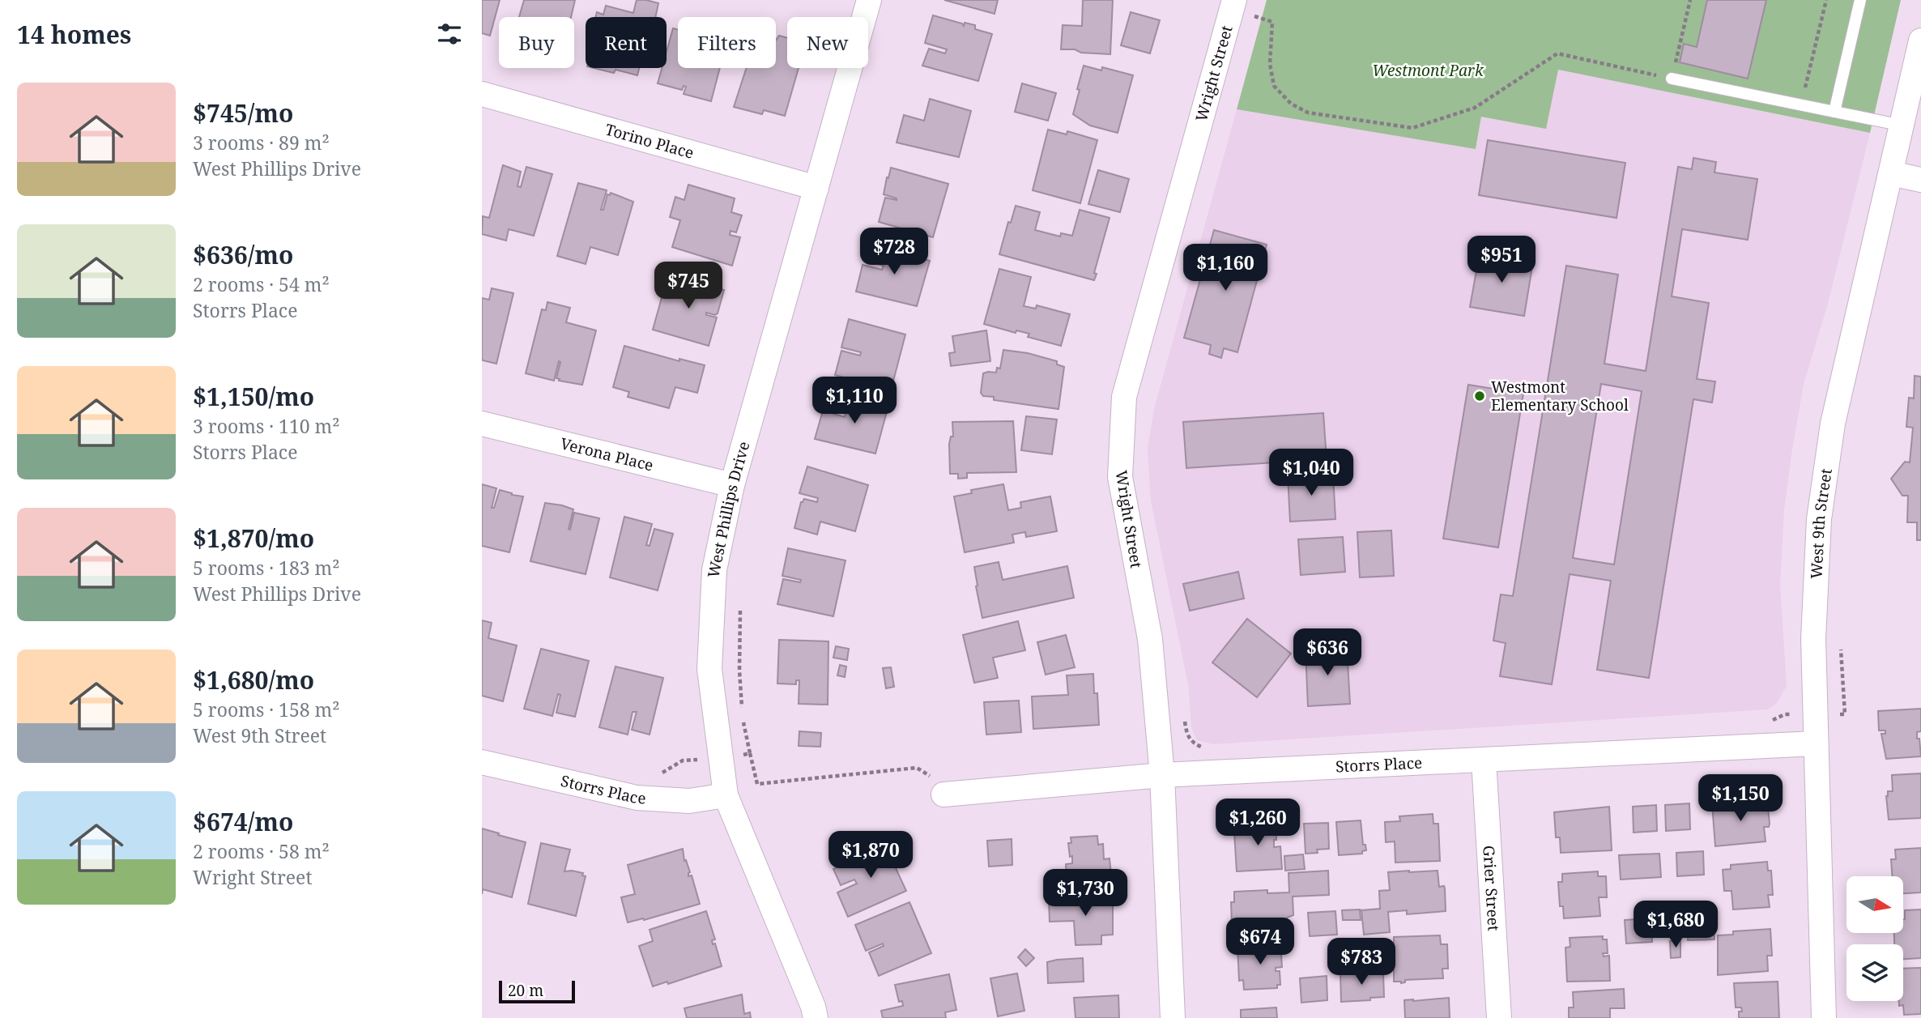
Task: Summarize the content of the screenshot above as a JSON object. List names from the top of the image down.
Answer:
{
  "streets": {
    "street": [
      "Wright Street",
      "Torino Place",
      "Verona Place",
      "West Phillips Drive",
      "West 9th Street",
      "Storrs Place",
      "Grier Street"
    ]
  },
  "crossings": [
    ["Wright Street", "Storrs Place"],
    ["Torino Place", "West Phillips Drive"],
    ["Verona Place", "West Phillips Drive"],
    ["West Phillips Drive", "Storrs Place"],
    ["West 9th Street", "Storrs Place"],
    ["Storrs Place", "Grier Street"]
  ],
  "parks": ["Westmont Park"],
  "places": ["Westmont Elementary School"],
  "scale_bar": "20 m",
  "north": "right",
  "page": {
    "heading": "14 homes",
    "chip": [
      "Buy",
      "Rent",
      "Filters",
      "New"
    ],
    "list": [
      {
        "name": "$745/mo",
        "note": "3 rooms · 89 m² · West Phillips Drive"
      },
      {
        "name": "$636/mo",
        "note": "2 rooms · 54 m² · Storrs Place"
      },
      {
        "name": "$1,150/mo",
        "note": "3 rooms · 110 m² · Storrs Place"
      },
      {
        "name": "$1,870/mo",
        "note": "5 rooms · 183 m² · West Phillips Drive"
      },
      {
        "name": "$1,680/mo",
        "note": "5 rooms · 158 m² · West 9th Street"
      },
      {
        "name": "$674/mo",
        "note": "2 rooms · 58 m² · Wright Street"
      }
    ],
    "price": [
      "$728",
      "$951",
      "$1,160",
      "$745",
      "$1,110",
      "$1,040",
      "$636",
      "$1,150",
      "$1,260",
      "$1,870",
      "$1,730",
      "$1,680",
      "$674",
      "$783"
    ],
    "scale": "20 m"
  }
}
